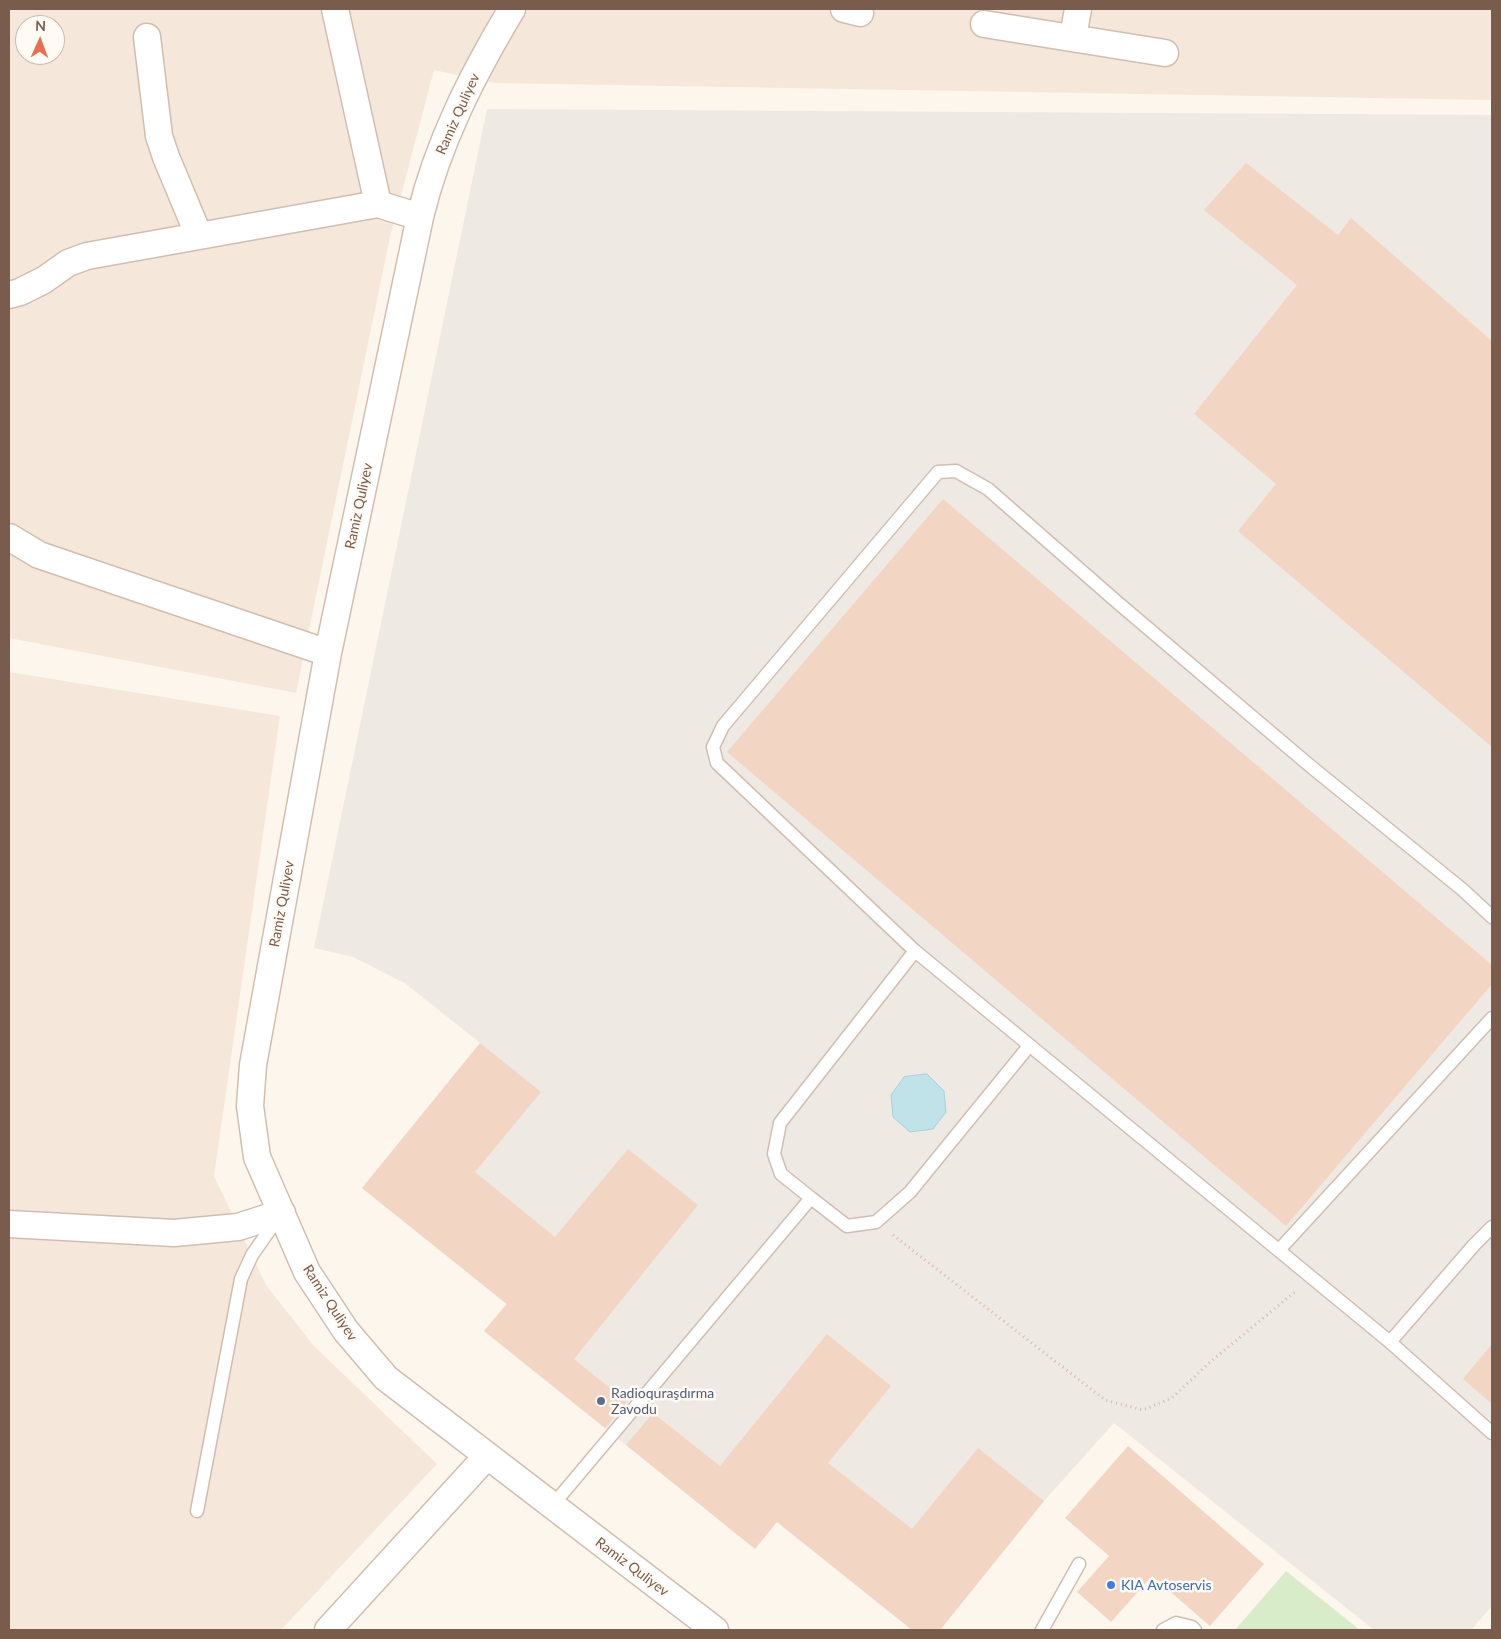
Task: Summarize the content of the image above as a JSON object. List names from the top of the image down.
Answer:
{
  "streets": {
    "street": ["Ramiz Quliyev"]
  },
  "places": ["Radioquraşdırma Zavodu", "KIA Avtoservis"],
  "north": "top"
}
